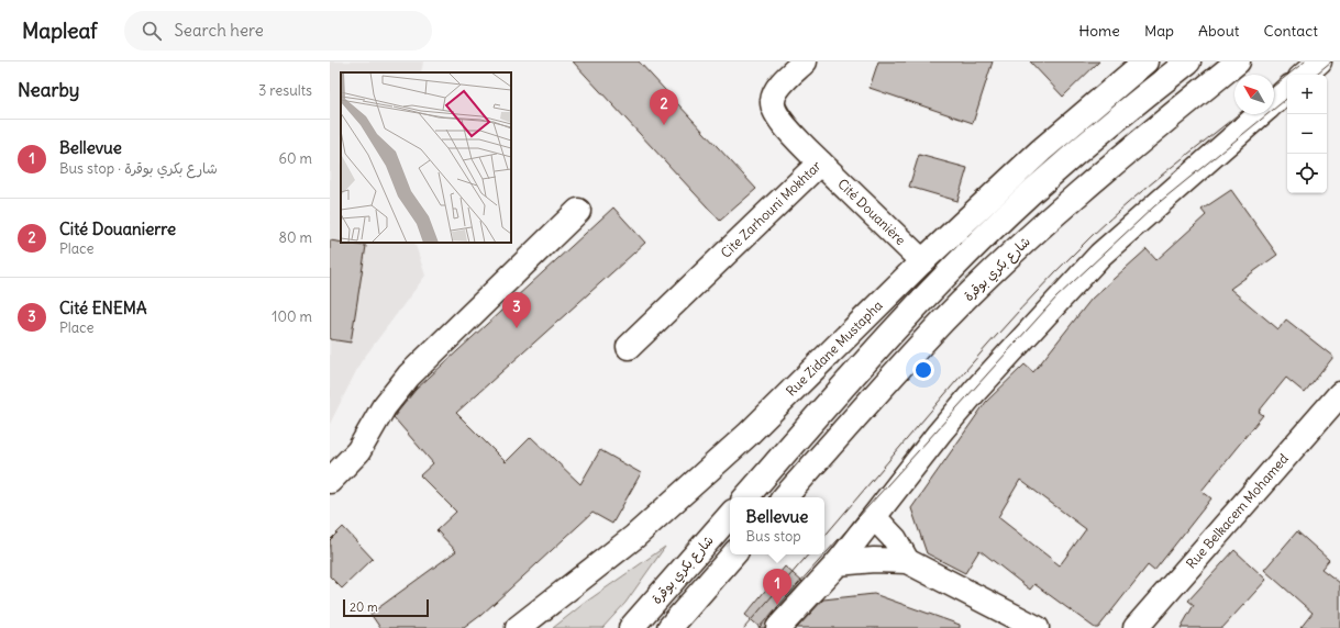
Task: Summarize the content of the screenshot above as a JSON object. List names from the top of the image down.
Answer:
{
  "streets": {
    "main road": [
      "Cite Zarhouni Mokhtar",
      "Cité Douanière",
      "شارع بكري بوقرة",
      "Rue Zidane Mustapha",
      "Rue Belkacem Mohamed"
    ]
  },
  "crossings": [
    ["Cite Zarhouni Mokhtar", "Cité Douanière"],
    ["Cité Douanière", "Rue Zidane Mustapha"]
  ],
  "scale_bar": "20 m",
  "north": "top left",
  "page": {
    "header": "Mapleaf",
    "search": "Search here",
    "nav": [
      "Home",
      "Map",
      "About",
      "Contact"
    ],
    "heading": ["Nearby", "3 results"],
    "map_buttons": ["+", "−"],
    "pins": ["2", "3", "1"],
    "list": [
      {
        "mark": "1",
        "name": "Bellevue",
        "note": "Bus stop · شارع بكري بوقرة",
        "value": "60 m"
      },
      {
        "mark": "2",
        "name": "Cité Douanierre",
        "note": "Place",
        "value": "80 m"
      },
      {
        "mark": "3",
        "name": "Cité ENEMA",
        "note": "Place",
        "value": "100 m"
      }
    ],
    "popup": ["Bellevue", "Bus stop"],
    "scale": "20 m"
  }
}
